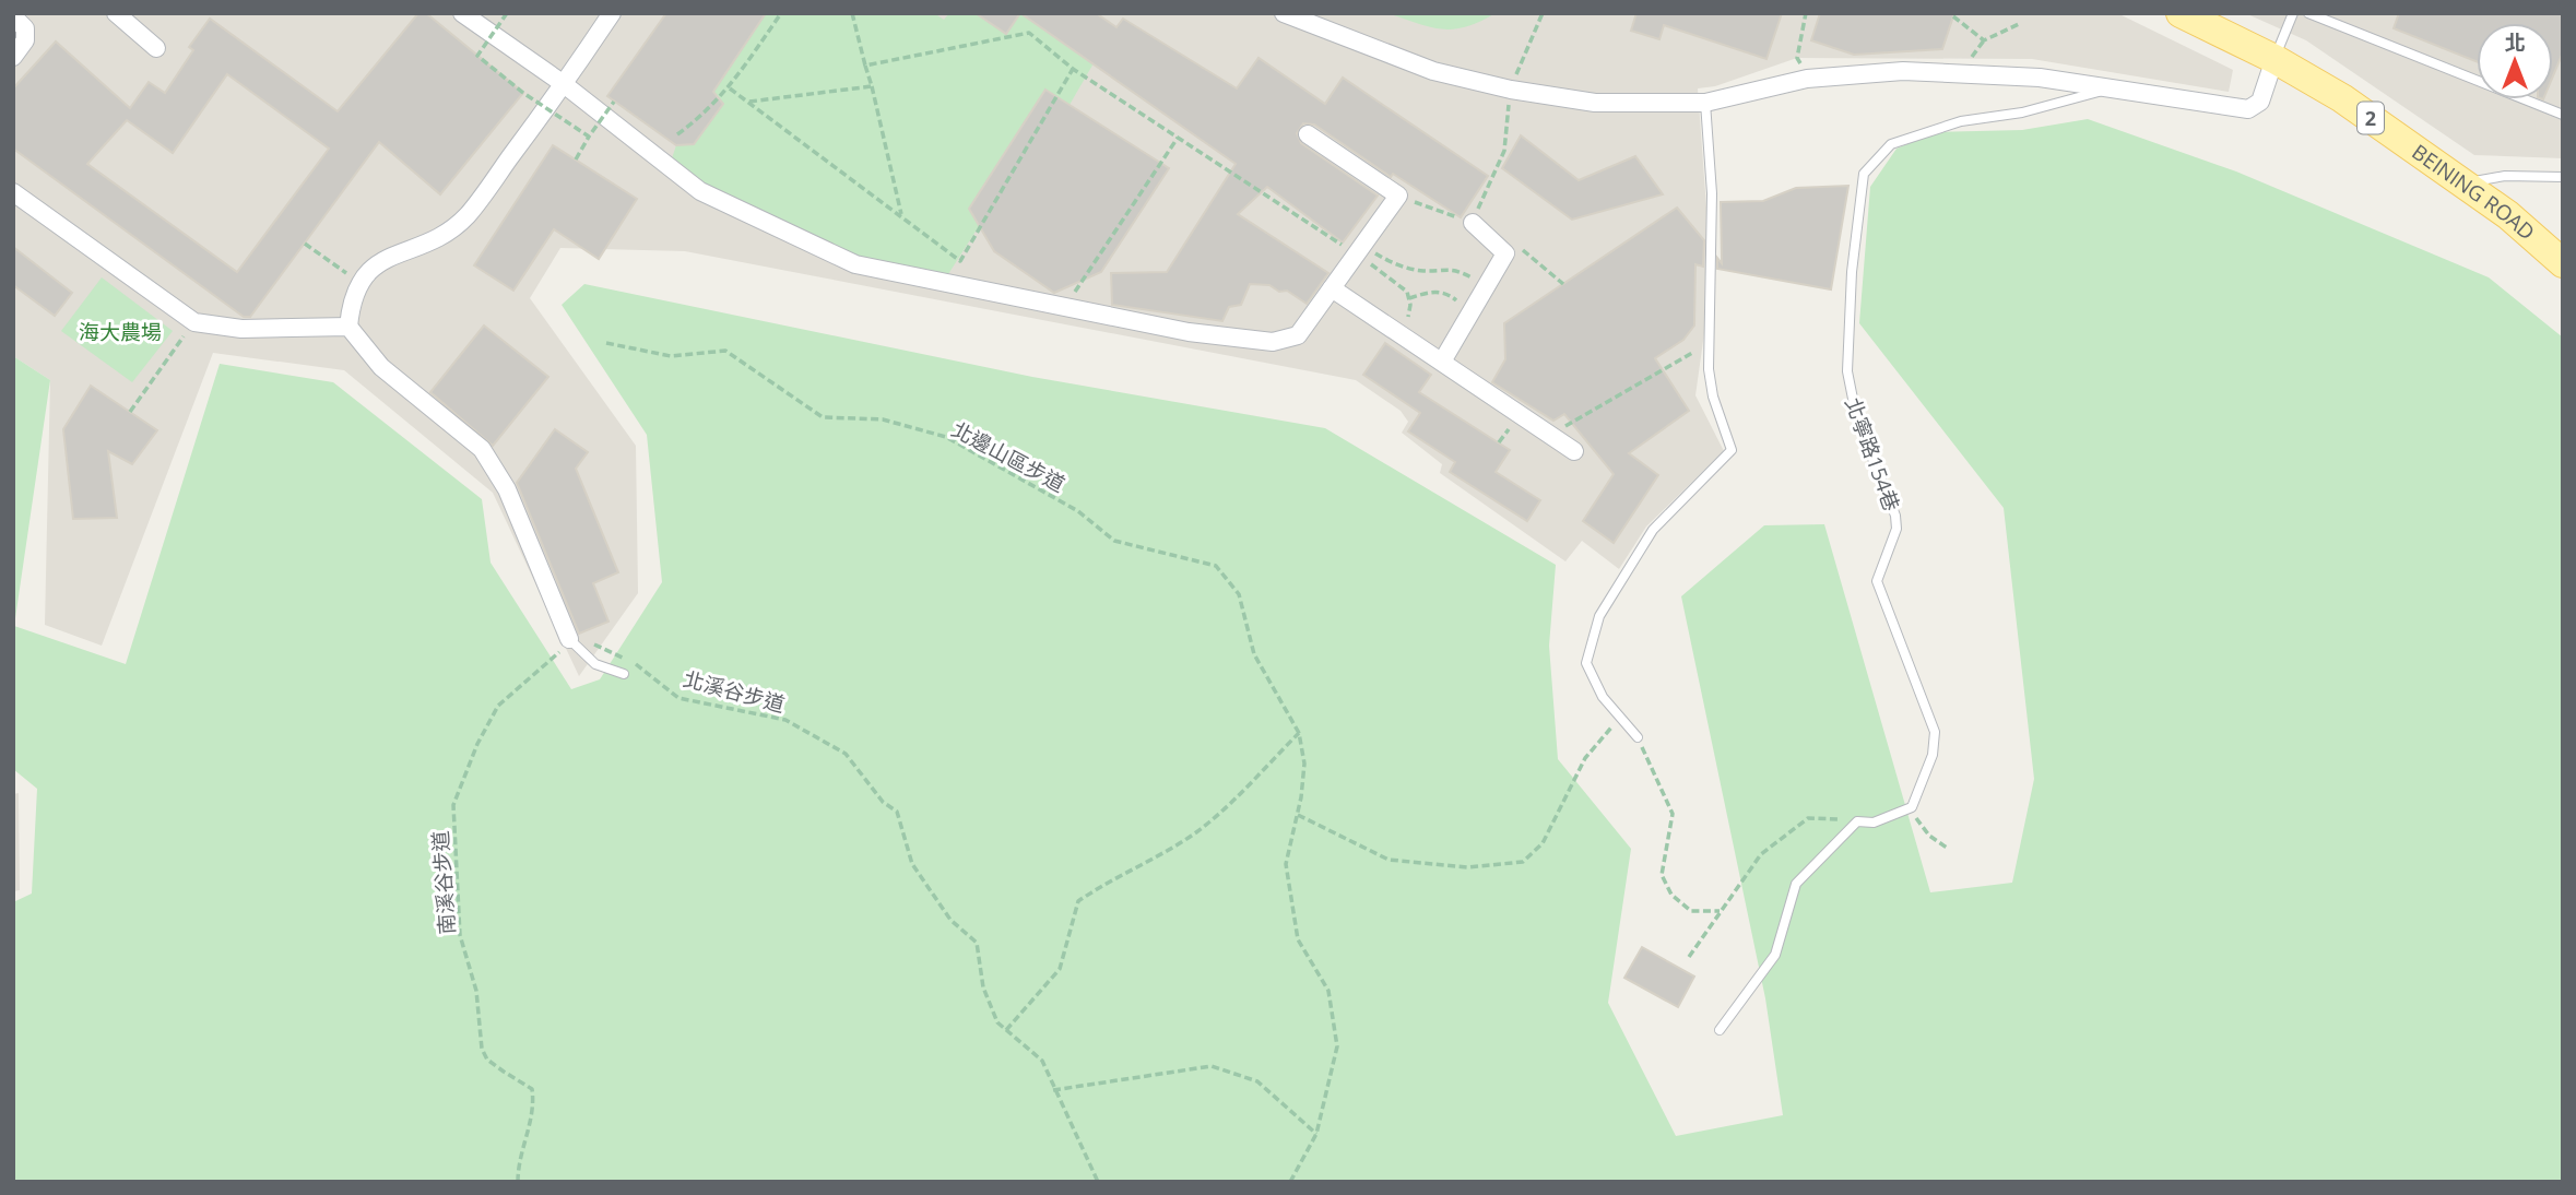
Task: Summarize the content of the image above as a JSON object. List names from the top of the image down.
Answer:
{
  "streets": {
    "main road": ["2", "BEINING ROAD"],
    "street": ["北寧路154巷"],
    "path": ["北邊山區步道", "北溪谷步道", "南溪谷步道"]
  },
  "crossings": [
    ["BEINING ROAD", "北寧路154巷"],
    ["北溪谷步道", "南溪谷步道"]
  ],
  "parks": ["海大農場"],
  "north": "top"
}
